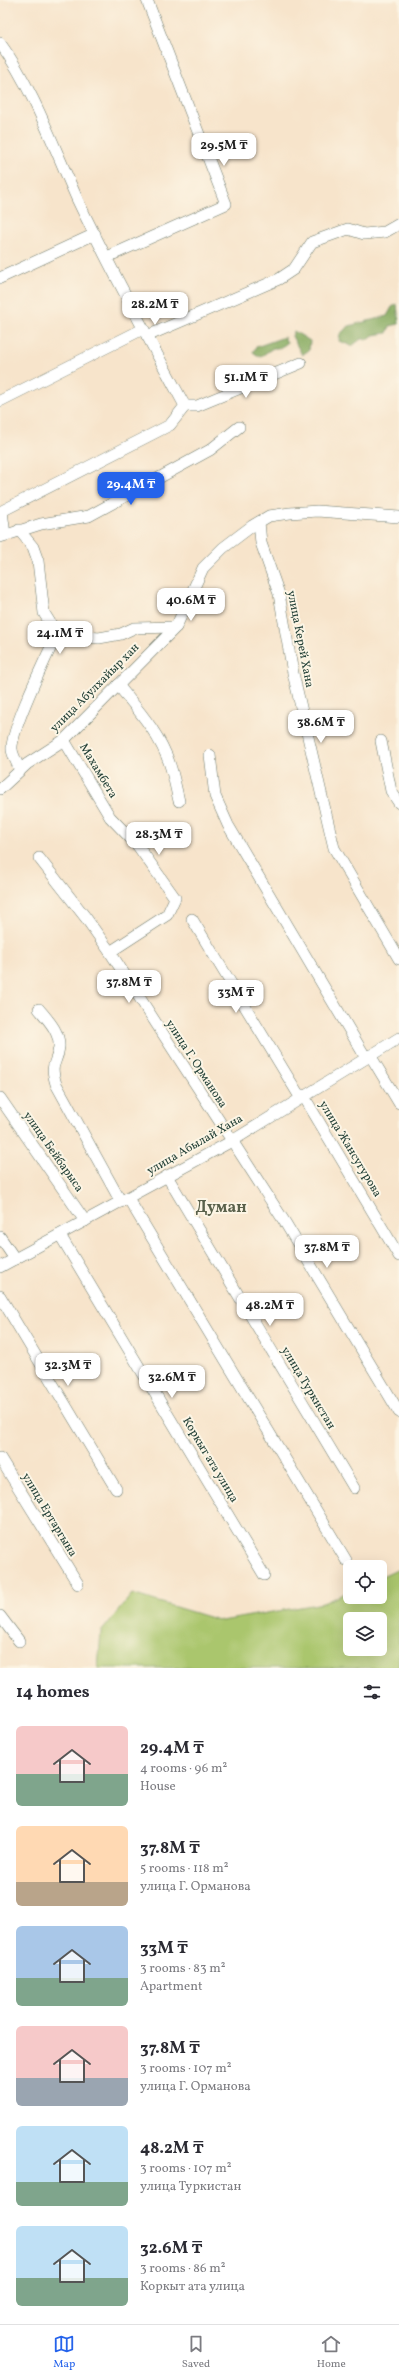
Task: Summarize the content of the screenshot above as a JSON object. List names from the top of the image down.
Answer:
{
  "streets": {
    "street": [
      "улица Керей Хана",
      "улица Абулхайыр хан",
      "Махамбета",
      "улица Г. Орманова",
      "улица Абылай Хана",
      "улица Жансугурова",
      "улица Бейбарыса",
      "улица Туркистан",
      "Коркыт ата улица",
      "улица Ертаргына"
    ]
  },
  "crossings": [
    ["улица Керей Хана", "улица Абулхайыр хан"],
    ["улица Абулхайыр хан", "Махамбета"],
    ["Махамбета", "улица Г. Орманова"],
    ["улица Г. Орманова", "улица Абылай Хана"],
    ["улица Абылай Хана", "улица Жансугурова"],
    ["улица Абылай Хана", "улица Бейбарыса"],
    ["улица Абылай Хана", "улица Туркистан"],
    ["улица Абылай Хана", "Коркыт ата улица"]
  ],
  "districts": ["Думан"],
  "page": {
    "price": [
      "29.5M ₸",
      "28.2M ₸",
      "51.1M ₸",
      "29.4M ₸",
      "40.6M ₸",
      "24.1M ₸",
      "38.6M ₸",
      "28.3M ₸",
      "37.8M ₸",
      "33M ₸",
      "37.8M ₸",
      "48.2M ₸",
      "32.3M ₸",
      "32.6M ₸"
    ],
    "heading": "14 homes",
    "list": [
      {
        "name": "29.4M ₸",
        "note": "4 rooms · 96 m² · House"
      },
      {
        "name": "37.8M ₸",
        "note": "5 rooms · 118 m² · улица Г. Орманова"
      },
      {
        "name": "33M ₸",
        "note": "3 rooms · 83 m² · Apartment"
      },
      {
        "name": "37.8M ₸",
        "note": "3 rooms · 107 m² · улица Г. Орманова"
      },
      {
        "name": "48.2M ₸",
        "note": "3 rooms · 107 m² · улица Туркистан"
      },
      {
        "name": "32.6M ₸",
        "note": "3 rooms · 86 m² · Коркыт ата улица"
      }
    ],
    "tabs": ["Map", "Saved", "Home"]
  }
}
